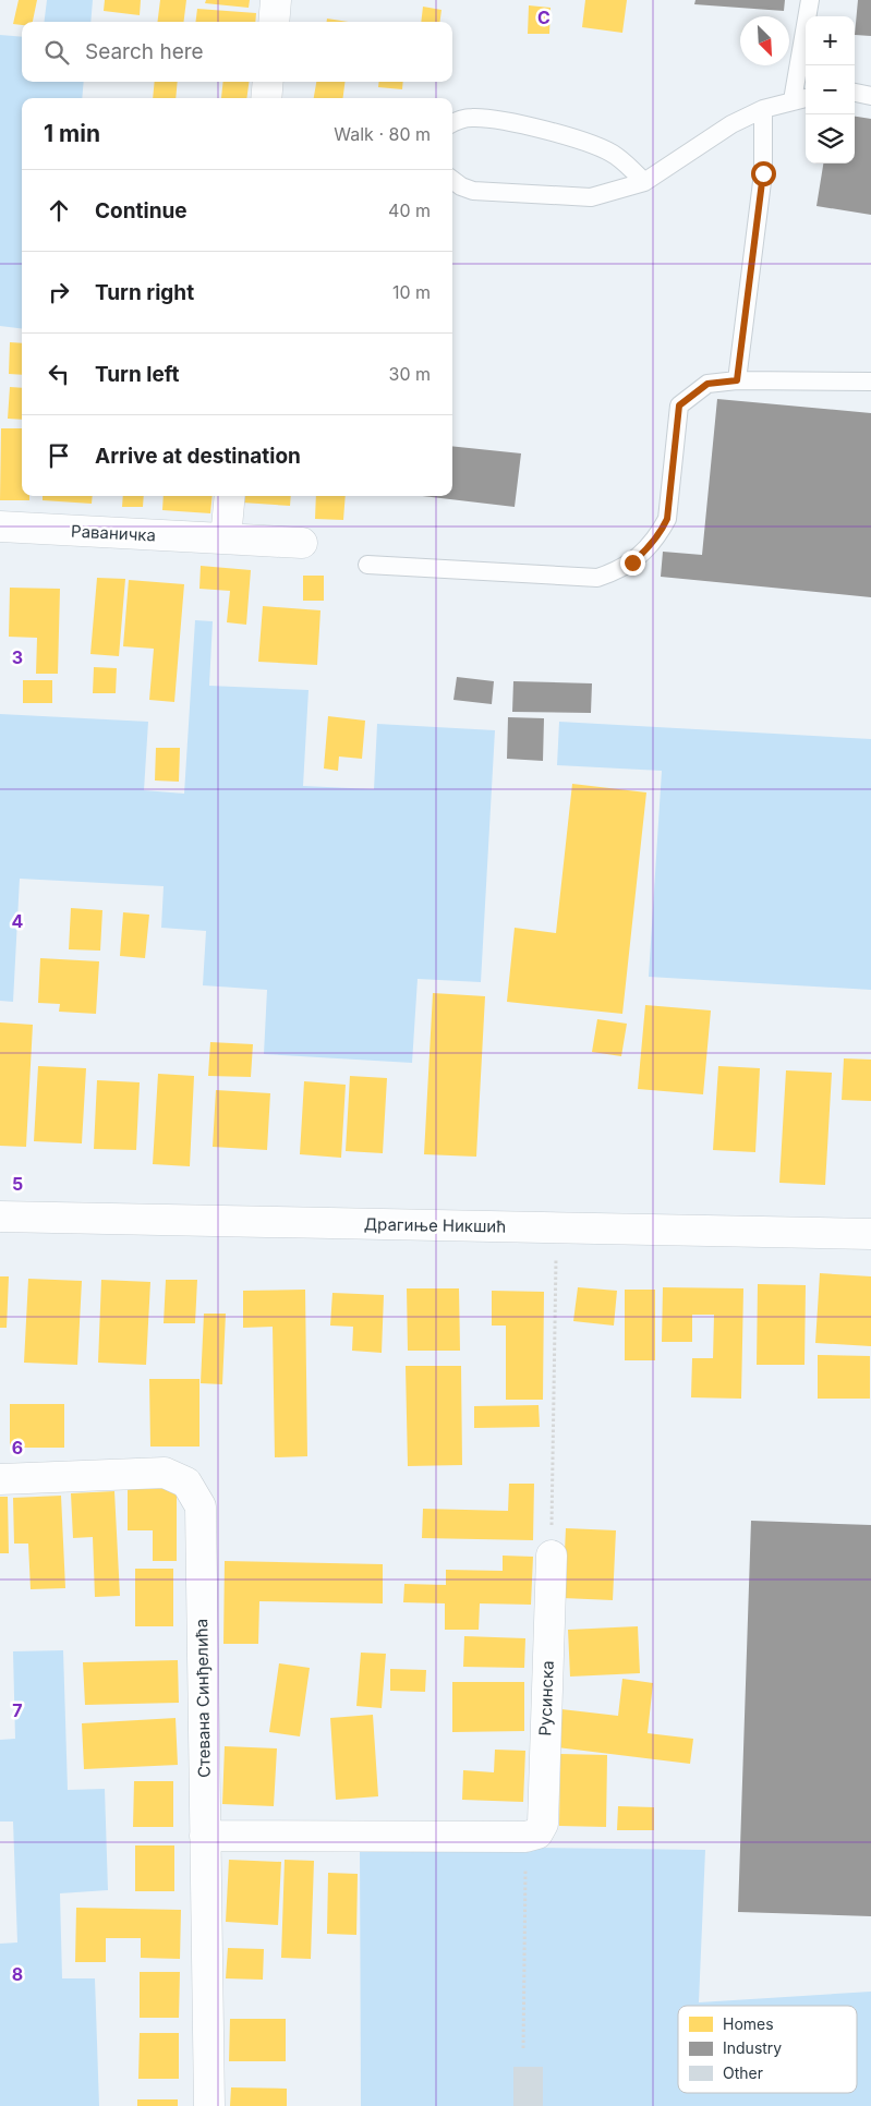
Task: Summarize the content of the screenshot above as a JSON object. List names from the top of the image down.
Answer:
{
  "streets": {
    "street": [
      "Раваничка",
      "Драгиње Никшић",
      "Стевана Синђелића",
      "Русинска"
    ]
  },
  "legend": ["Homes", "Industry", "Other"],
  "north": "bottom right",
  "page": {
    "map_buttons": ["+", "−"],
    "search": "Search here",
    "heading": ["1 min", "Walk · 80 m"],
    "list": [
      ["Continue", "40 m"],
      ["Turn right", "10 m"],
      ["Turn left", "30 m"],
      "Arrive at destination"
    ]
  },
  "grid": {
    "columns": ["C"],
    "rows": [
      "3",
      "4",
      "5",
      "6",
      "7",
      "8"
    ]
  }
}
